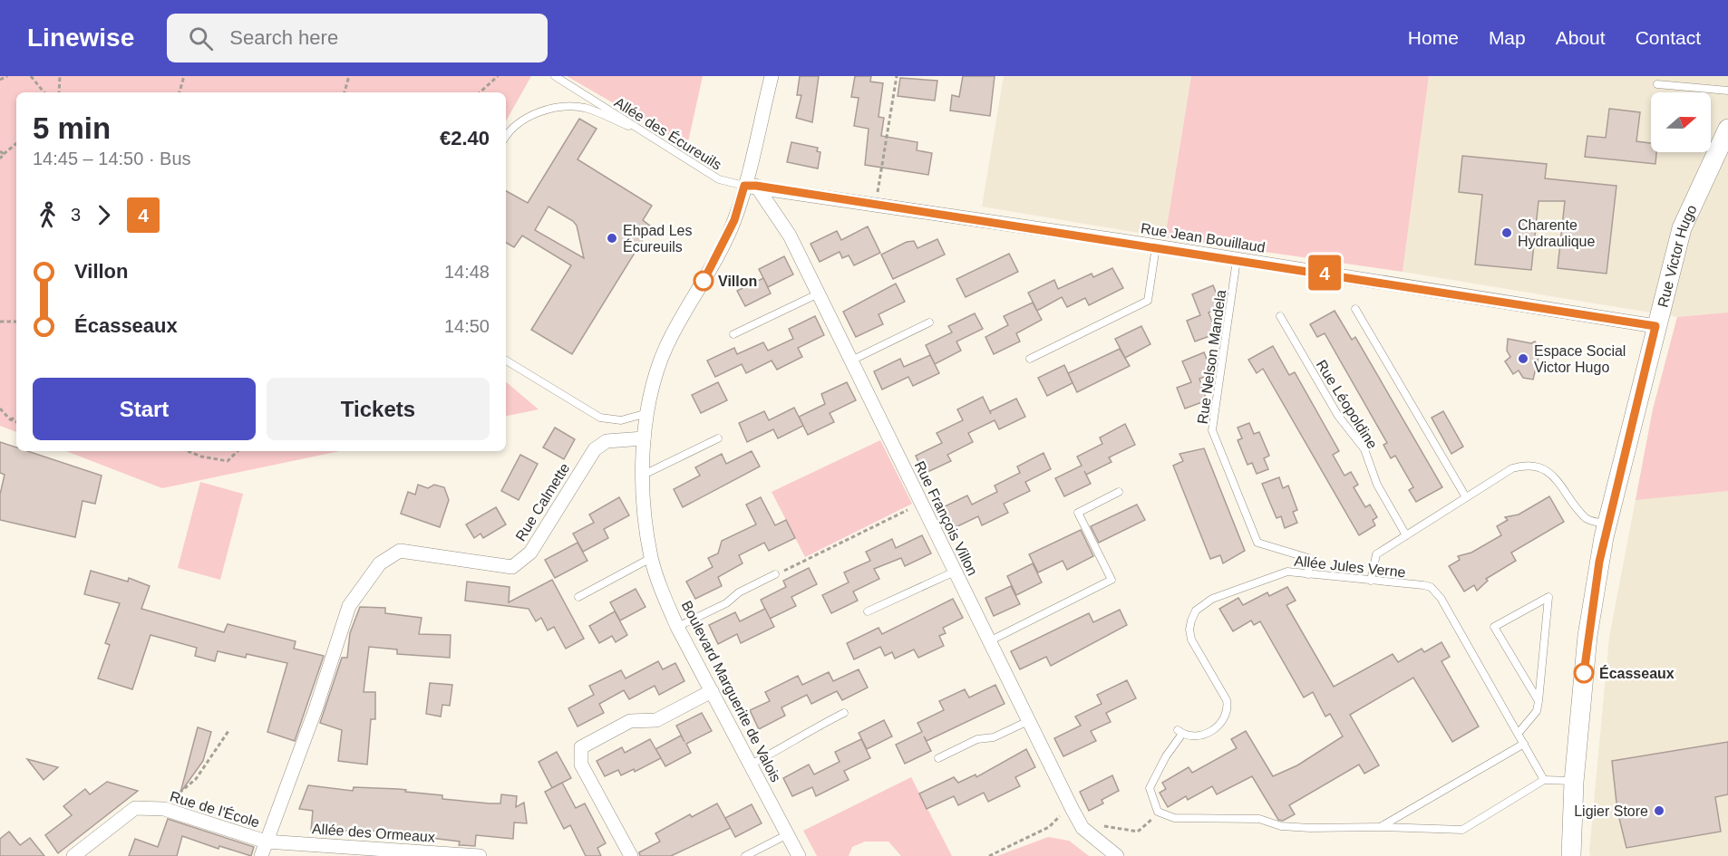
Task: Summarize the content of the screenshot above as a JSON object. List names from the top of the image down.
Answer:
{
  "streets": {
    "street": [
      "Rue Jean Bouillaud",
      "Rue Victor Hugo",
      "Rue Calmette",
      "Rue François Villon",
      "Boulevard Marguerite de Valois",
      "Rue de l'École",
      "Allée des Ormeaux"
    ],
    "lane": [
      "Allée des Écureuils",
      "Rue Nelson Mandela",
      "Rue Léopoldine",
      "Allée Jules Verne"
    ]
  },
  "crossings": [
    ["Allée des Écureuils", "Rue Jean Bouillaud"],
    ["Allée des Écureuils", "Rue François Villon"],
    ["Rue Jean Bouillaud", "Rue Victor Hugo"],
    ["Rue Jean Bouillaud", "Rue Nelson Mandela"],
    ["Rue Jean Bouillaud", "Rue François Villon"],
    ["Rue Nelson Mandela", "Allée Jules Verne"],
    ["Rue Calmette", "Boulevard Marguerite de Valois"],
    ["Rue Calmette", "Rue de l'École"],
    ["Rue Calmette", "Allée des Ormeaux"],
    ["Rue de l'École", "Allée des Ormeaux"]
  ],
  "places": [
    "Charente Hydraulique",
    "Ehpad Les Écureuils",
    "Villon",
    "Espace Social Victor Hugo",
    "Écasseaux",
    "Ligier Store"
  ],
  "lines": ["bus line 4"],
  "north": "right",
  "page": {
    "header": "Linewise",
    "search": "Search here",
    "nav": [
      "Home",
      "Map",
      "About",
      "Contact"
    ],
    "on_map": "4",
    "heading": ["5 min", "14:45 – 14:50 · Bus", "€2.40"],
    "legs": ["3", "4"],
    "list": [
      {
        "name": "Villon",
        "value": "14:48"
      },
      {
        "name": "Écasseaux",
        "value": "14:50"
      }
    ],
    "buttons": ["Start", "Tickets"]
  }
}
